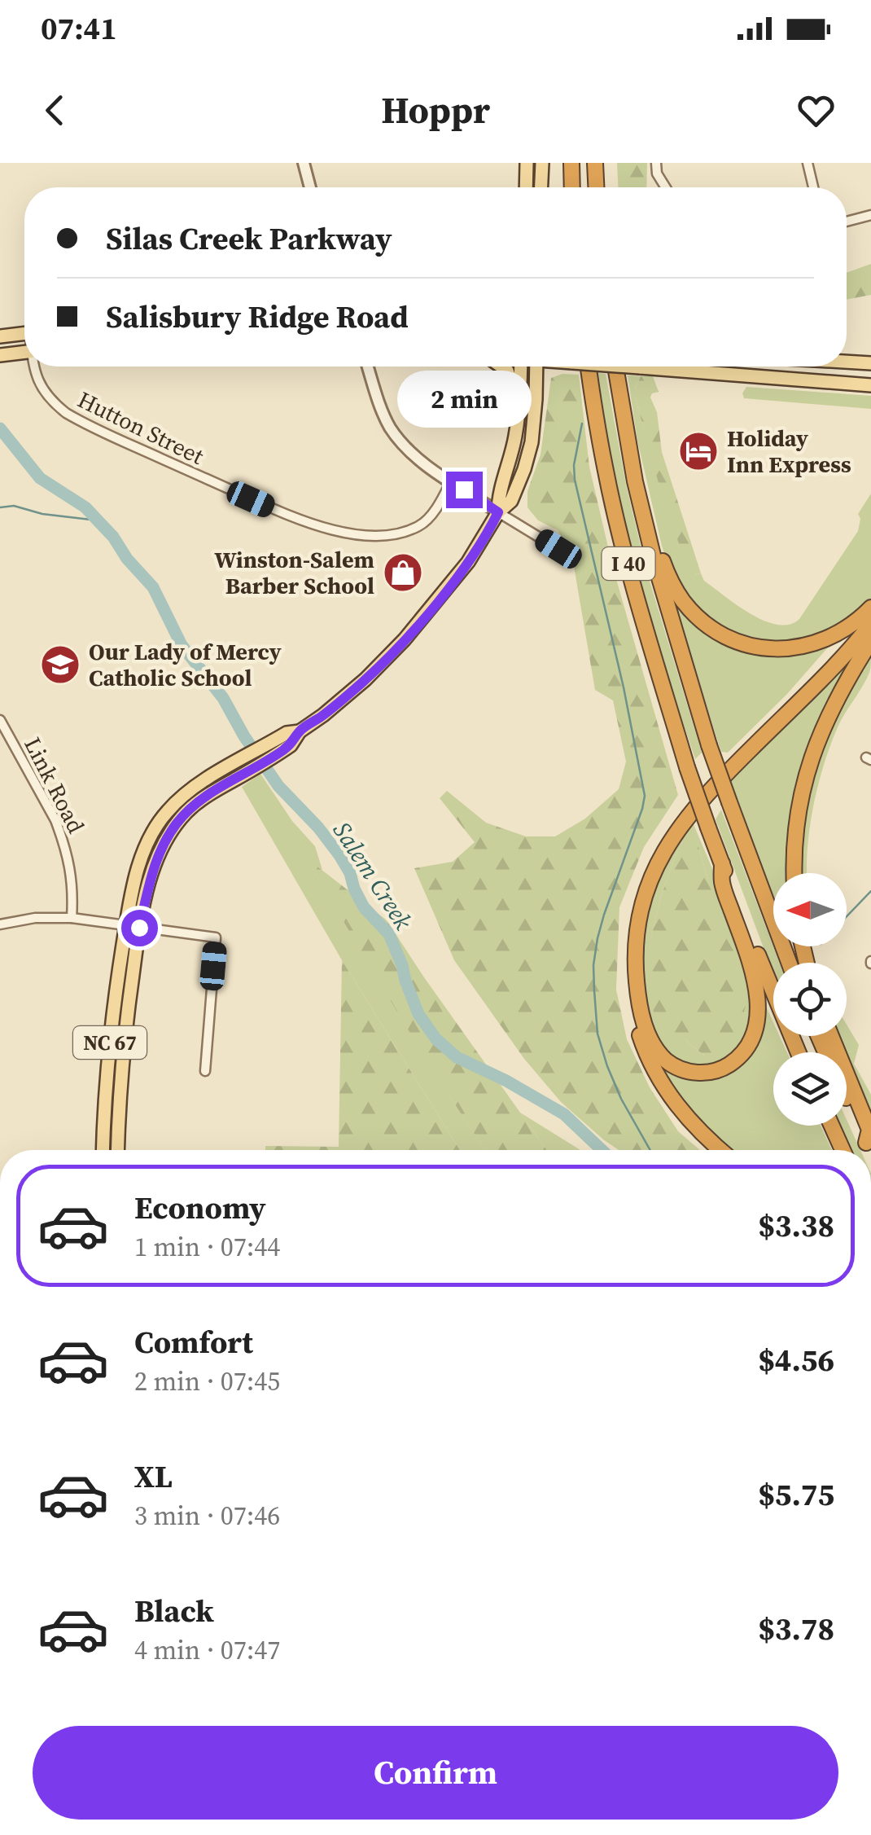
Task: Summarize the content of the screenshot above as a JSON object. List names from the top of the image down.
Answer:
{
  "streets": {
    "highway": ["I 40"],
    "main road": ["NC 67"],
    "street": ["Hutton Street", "Link Road"]
  },
  "water": ["Salem Creek"],
  "places": {
    "hotel": ["Holiday Inn Express"],
    "shop": ["Winston-Salem Barber School"],
    "school or university": ["Our Lady of Mercy Catholic School"]
  },
  "north": "left",
  "page": {
    "status": "07:41",
    "header": "Hoppr",
    "banner": ["Silas Creek Parkway", "Salisbury Ridge Road"],
    "bubble": "2 min",
    "list": [
      {
        "name": "Economy",
        "note": "1 min · 07:44",
        "value": "$3.38"
      },
      {
        "name": "Comfort",
        "note": "2 min · 07:45",
        "value": "$4.56"
      },
      {
        "name": "XL",
        "note": "3 min · 07:46",
        "value": "$5.75"
      },
      {
        "name": "Black",
        "note": "4 min · 07:47",
        "value": "$3.78"
      }
    ],
    "buttons": "Confirm"
  }
}
